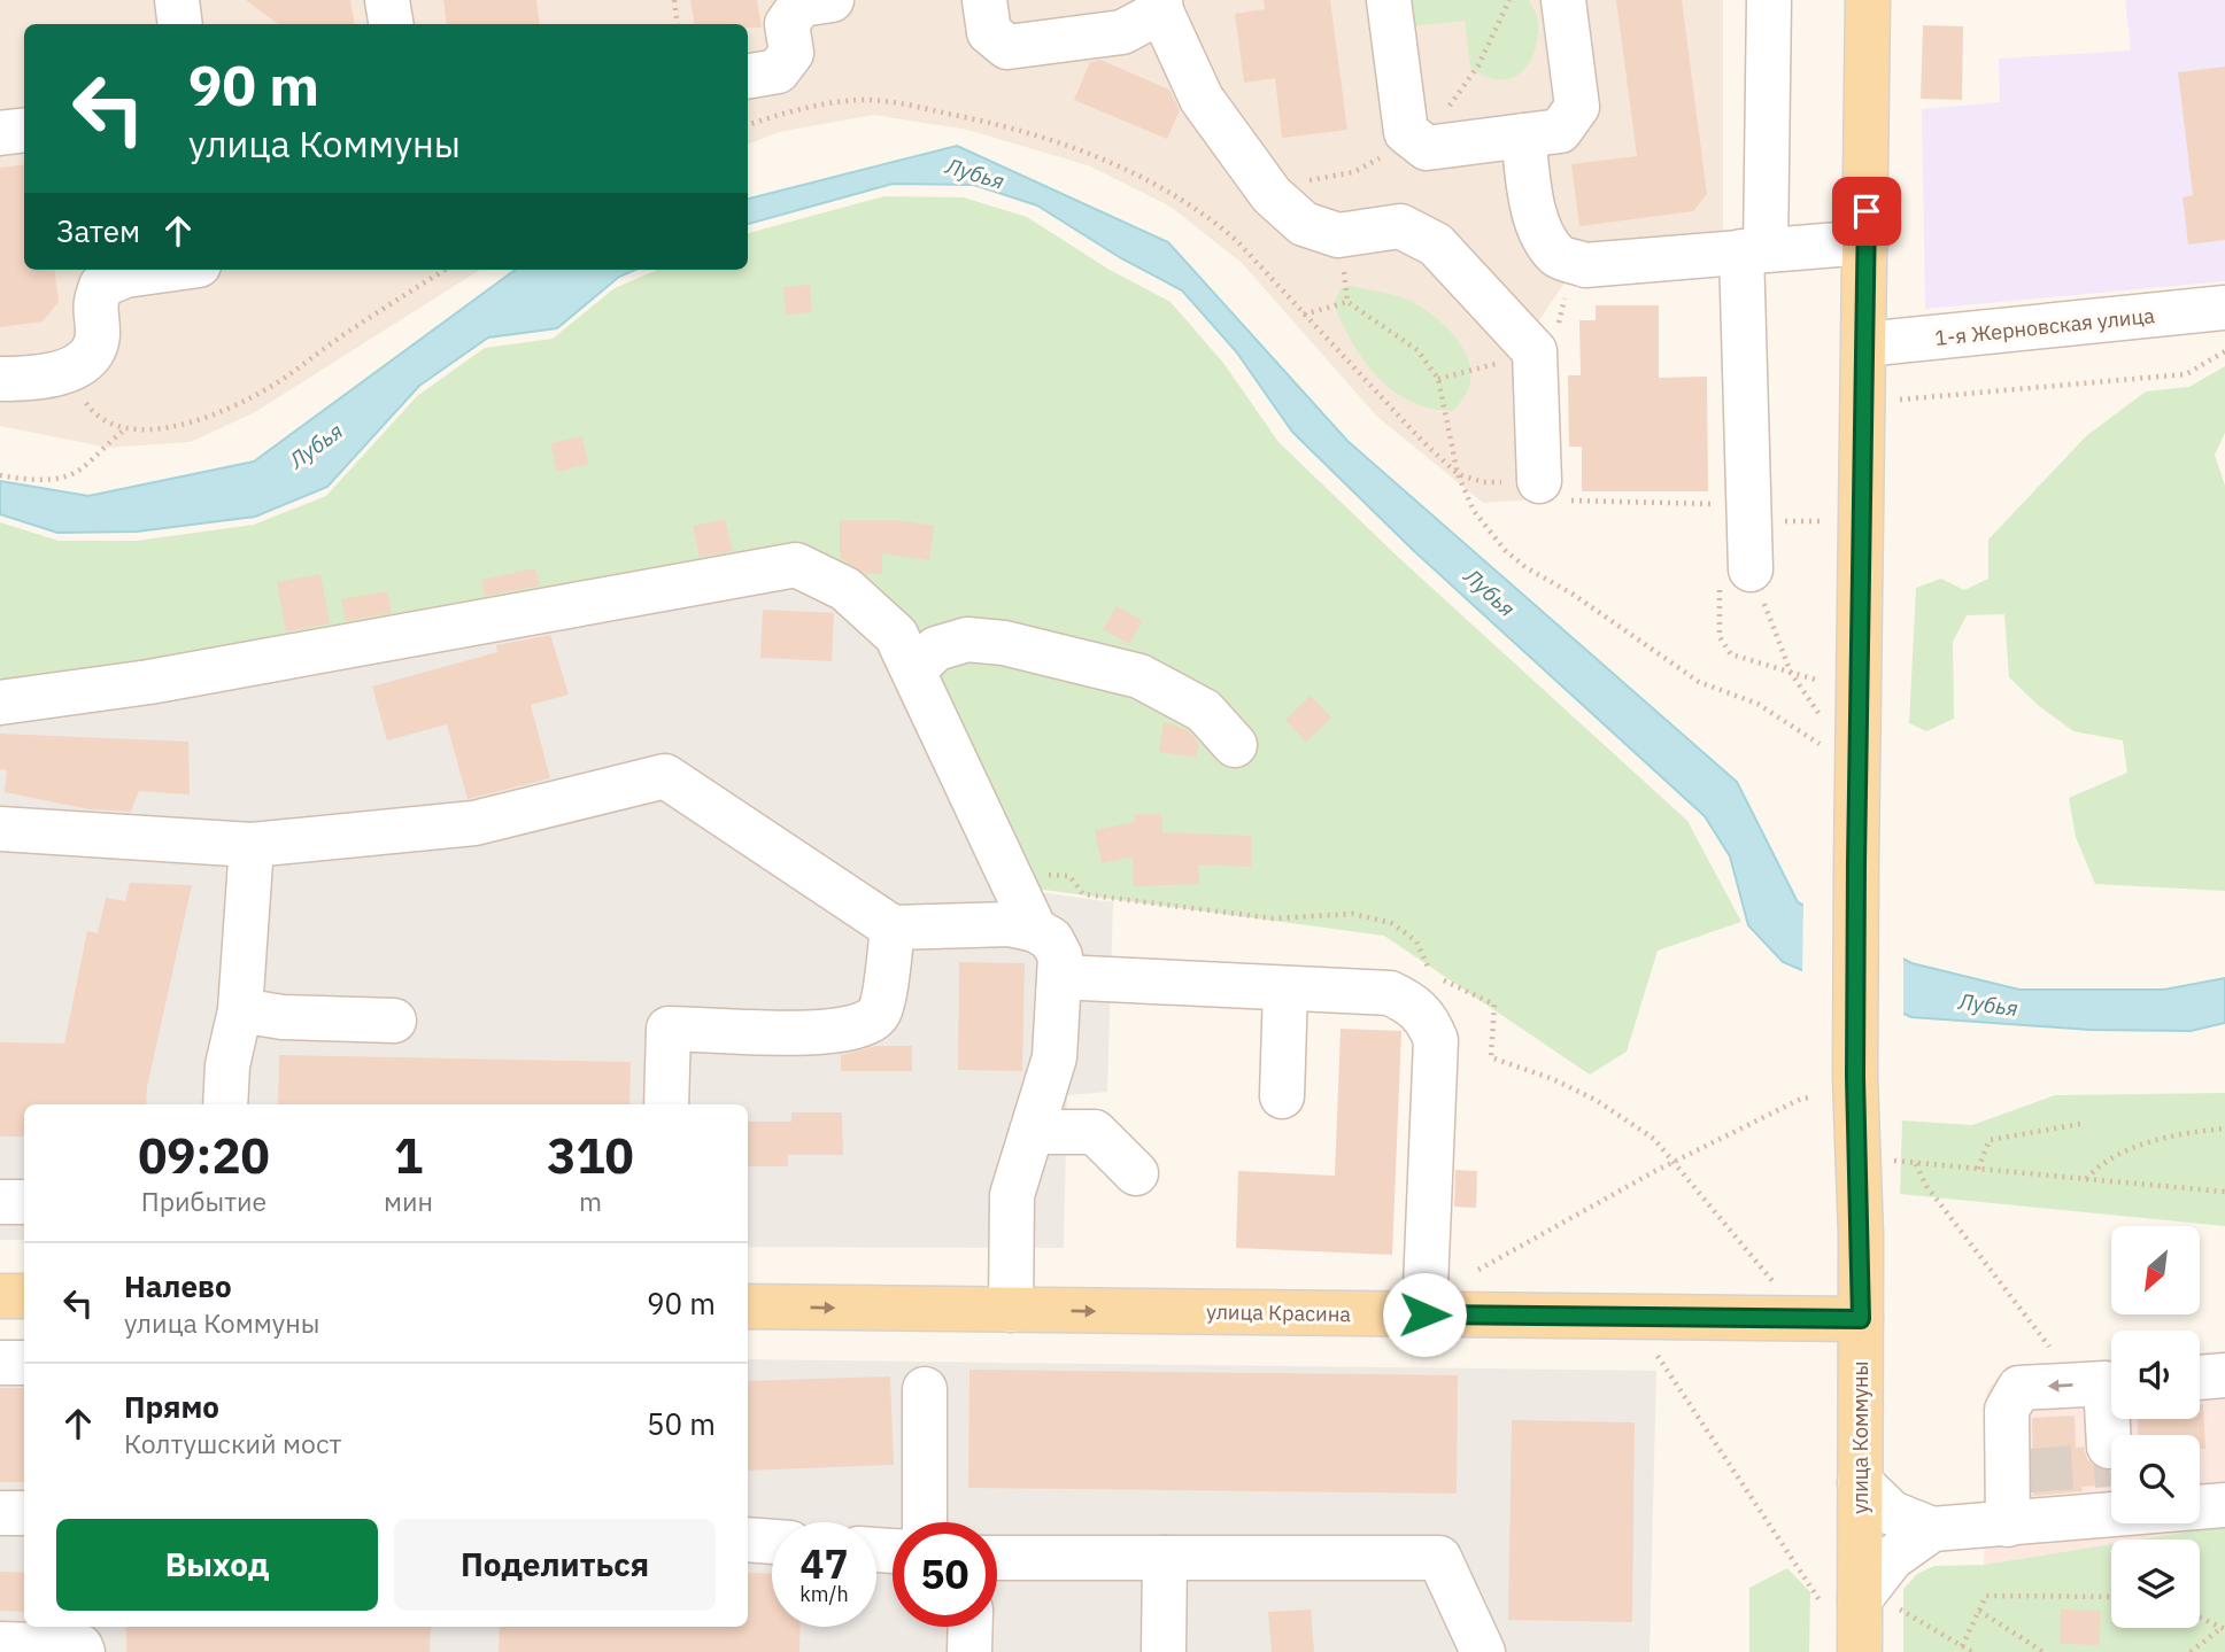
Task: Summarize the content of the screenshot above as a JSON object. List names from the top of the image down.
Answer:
{
  "streets": {
    "main road": ["улица Красина", "улица Коммуны"],
    "street": ["1-я Жерновская улица"]
  },
  "crossings": [
    ["1-я Жерновская улица", "улица Коммуны"],
    ["улица Красина", "улица Коммуны"]
  ],
  "one_way": ["улица Красина"],
  "water": ["Лубья"],
  "north": "bottom left",
  "page": {
    "turn": ["90 m", "улица Коммуны"],
    "then": "Затем",
    "eta": [
      "09:20",
      "Прибытие",
      "1",
      "мин",
      "310",
      "m"
    ],
    "list": [
      {
        "name": "Налево",
        "note": "улица Коммуны",
        "value": "90 m"
      },
      {
        "name": "Прямо",
        "note": "Колтушский мост",
        "value": "50 m"
      }
    ],
    "buttons": ["Выход", "Поделиться"],
    "speed": "47 km/h",
    "limit": "50"
  }
}
